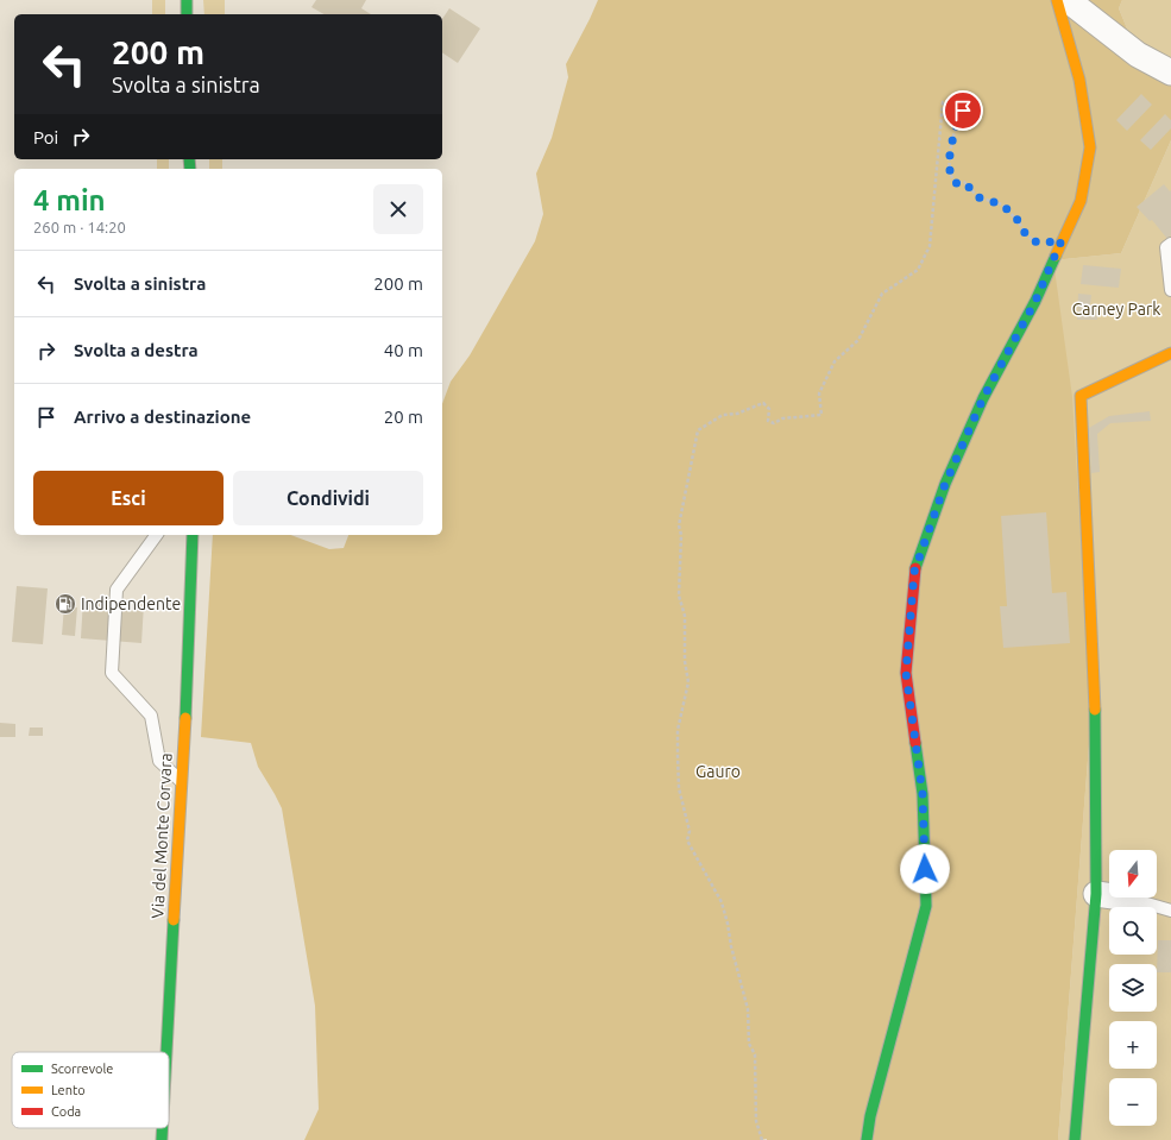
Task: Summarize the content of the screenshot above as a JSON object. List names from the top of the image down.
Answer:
{
  "streets": {
    "street": ["Via del Monte Corvara"]
  },
  "parks": ["Carney Park", "Gauro"],
  "places": {
    "fuel station": ["Indipendente"]
  },
  "legend": ["Scorrevole", "Lento", "Coda"],
  "north": "bottom",
  "page": {
    "turn": ["200 m", "Svolta a sinistra"],
    "then": "Poi",
    "heading": ["4 min", "260 m · 14:20"],
    "list": [
      {
        "name": "Svolta a sinistra",
        "value": "200 m"
      },
      {
        "name": "Svolta a destra",
        "value": "40 m"
      },
      {
        "name": "Arrivo a destinazione",
        "value": "20 m"
      }
    ],
    "buttons": ["Esci", "Condividi"],
    "map_buttons": ["+", "−"]
  }
}
